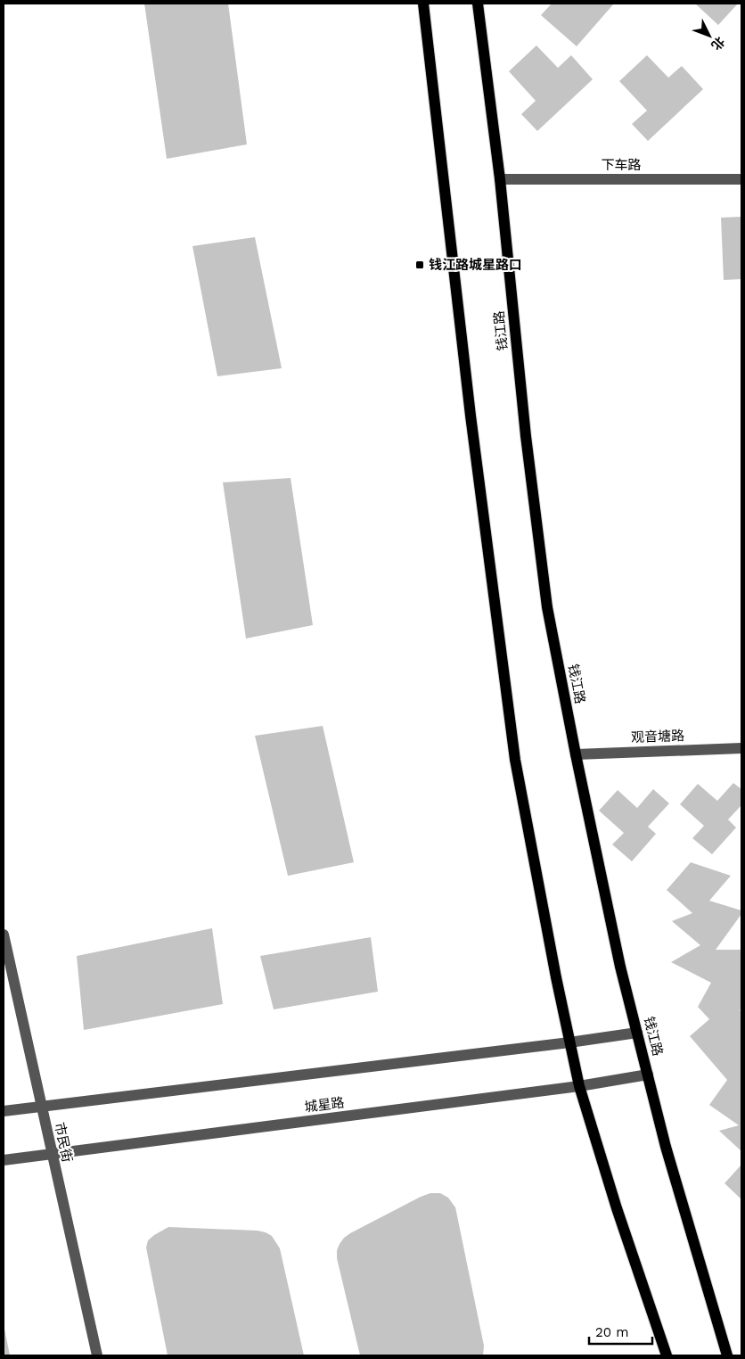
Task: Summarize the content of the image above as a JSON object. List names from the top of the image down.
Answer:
{
  "streets": {
    "main road": ["钱江路"],
    "street": [
      "下车路",
      "观音塘路",
      "城星路",
      "市民街"
    ]
  },
  "crossings": [
    ["下车路", "钱江路"],
    ["钱江路", "观音塘路"],
    ["钱江路", "城星路"],
    ["城星路", "市民街"]
  ],
  "places": {
    "transit": ["钱江路城星路口"]
  },
  "scale_bar": "20 m",
  "north": "bottom right"
}
